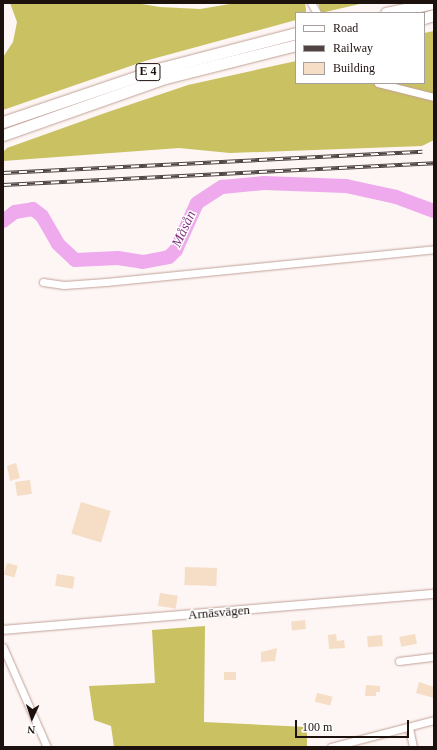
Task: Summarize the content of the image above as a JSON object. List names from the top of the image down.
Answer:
{
  "streets": {
    "highway": ["E 4"],
    "street": ["Arnäsvägen"]
  },
  "water": ["Måsån"],
  "legend": ["Road", "Railway", "Building"],
  "scale_bar": "100 m",
  "north": "bottom"
}
